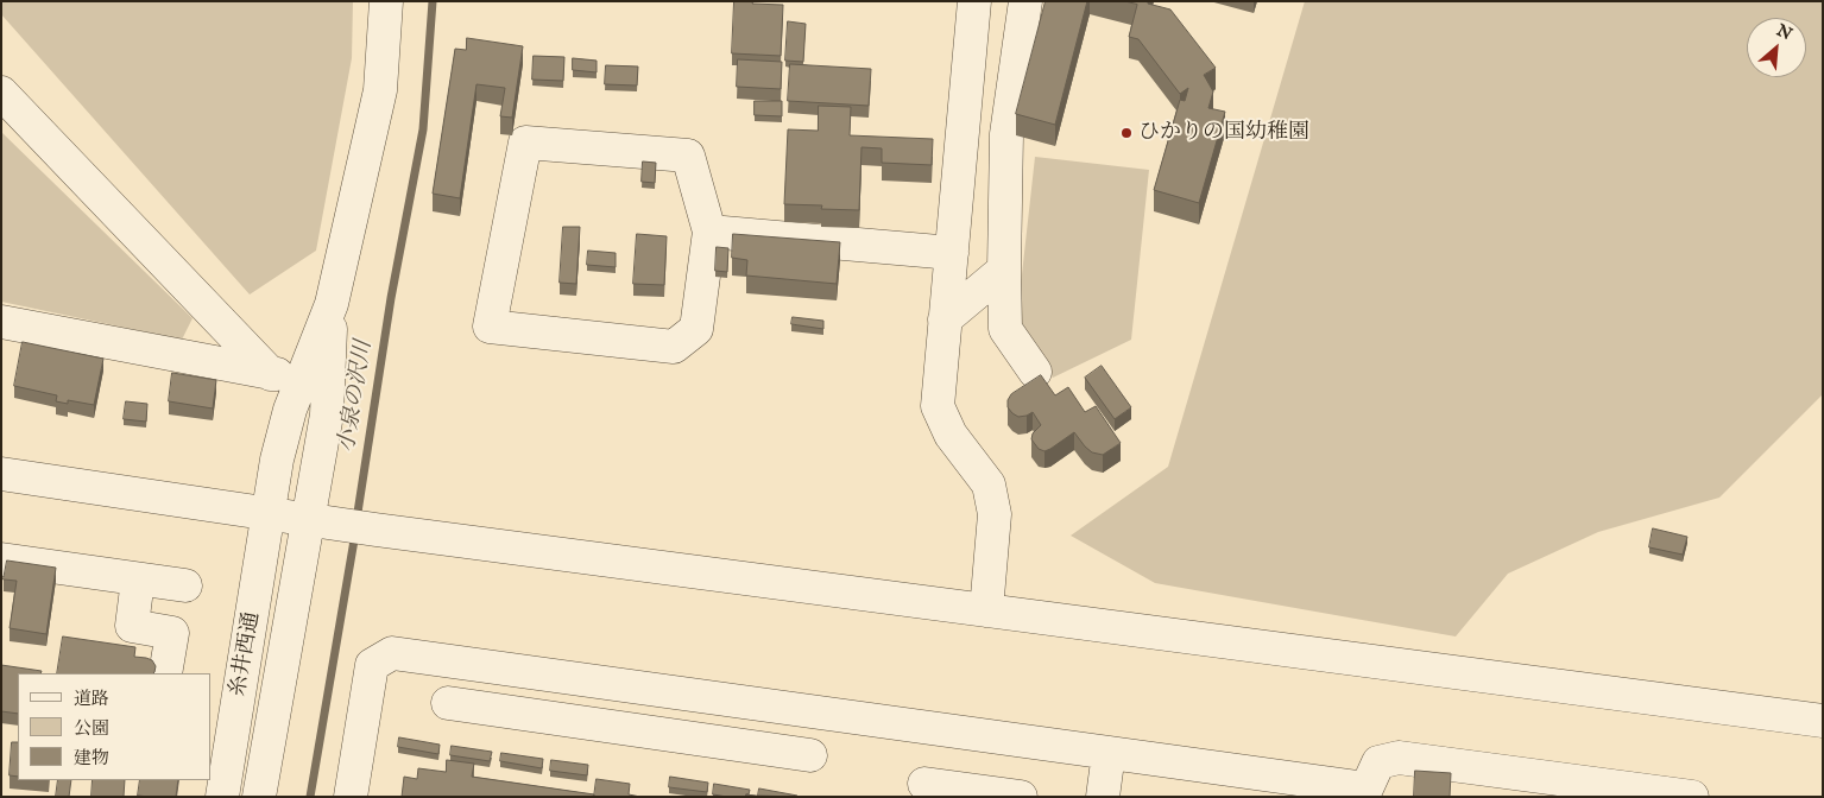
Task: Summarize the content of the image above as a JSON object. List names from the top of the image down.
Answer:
{
  "streets": {
    "street": ["糸井西通"]
  },
  "water": ["小泉の沢川"],
  "places": ["ひかりの国幼稚園"],
  "legend": ["道路", "公園", "建物"],
  "north": "top right"
}
